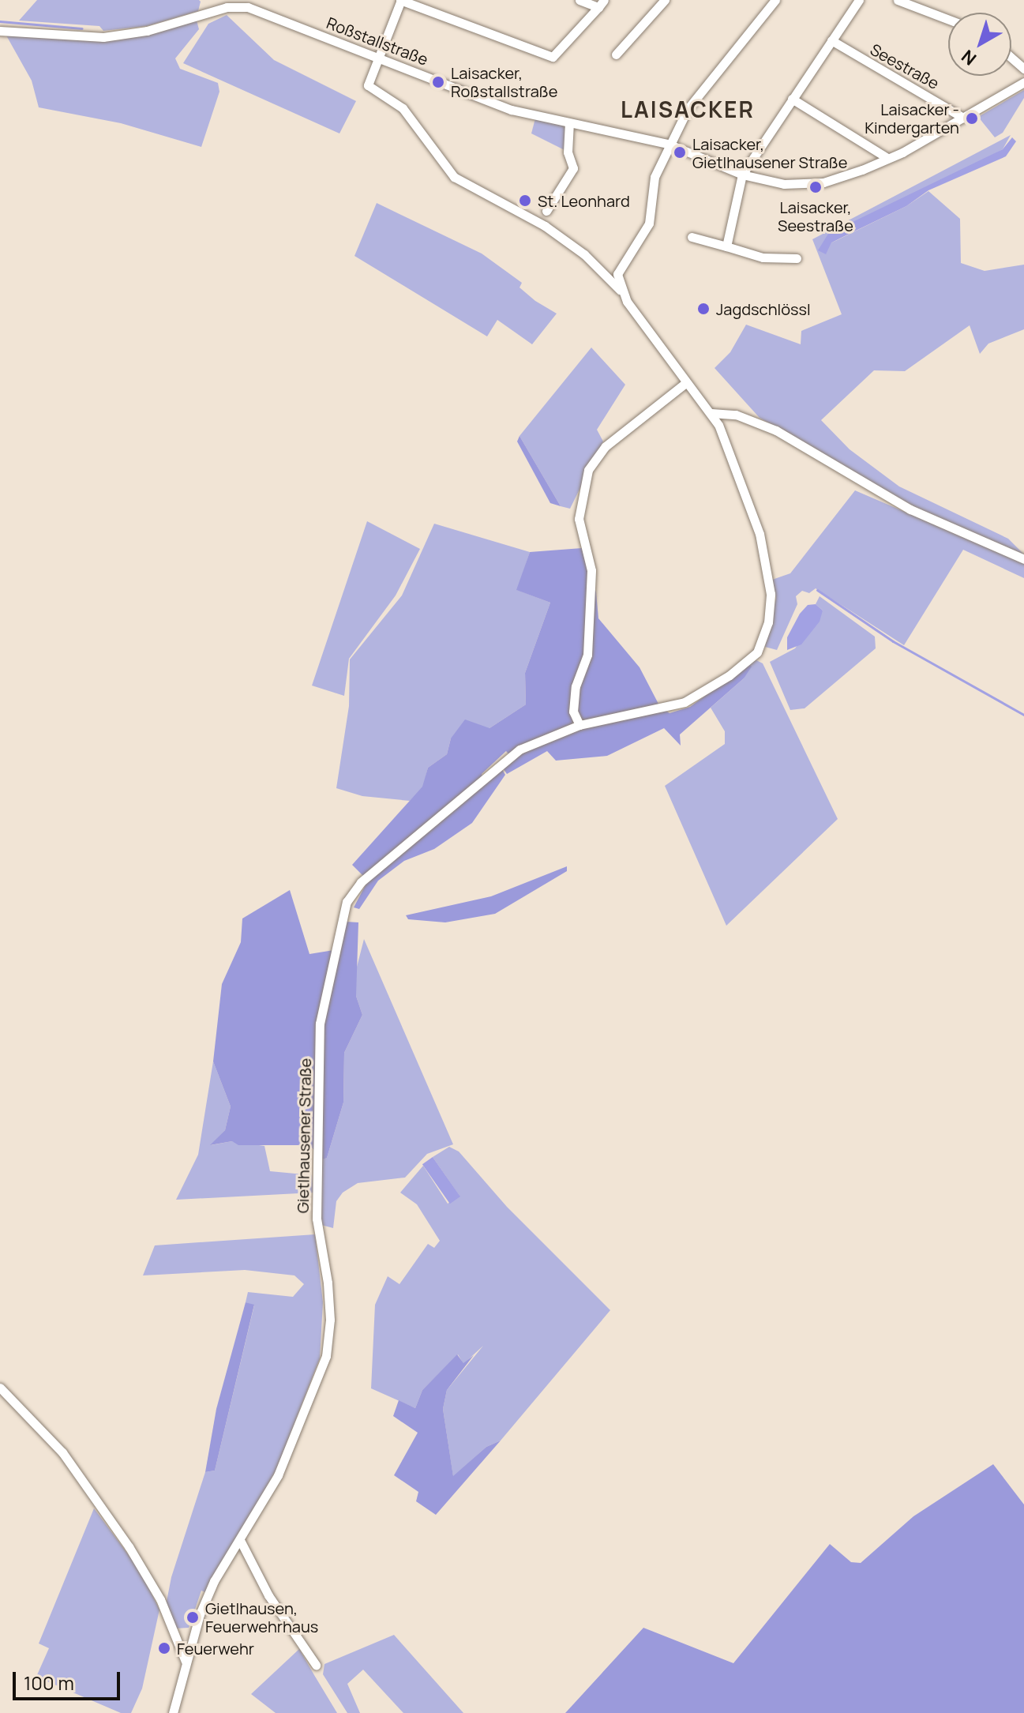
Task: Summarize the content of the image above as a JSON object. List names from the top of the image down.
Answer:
{
  "streets": {
    "street": ["Roßstallstraße", "Seestraße", "Gietlhausener Straße"]
  },
  "crossings": [
    ["Roßstallstraße", "Gietlhausener Straße"]
  ],
  "districts": ["LAISACKER"],
  "places": [
    "Laisacker, Roßstallstraße",
    "Laisacker - Kindergarten",
    "Laisacker, Gietlhausener Straße",
    "Laisacker, Seestraße",
    "St. Leonhard",
    "Jagdschlössl",
    "Gietlhausen, Feuerwehrhaus",
    "Feuerwehr"
  ],
  "scale_bar": "100 m",
  "north": "bottom left"
}
